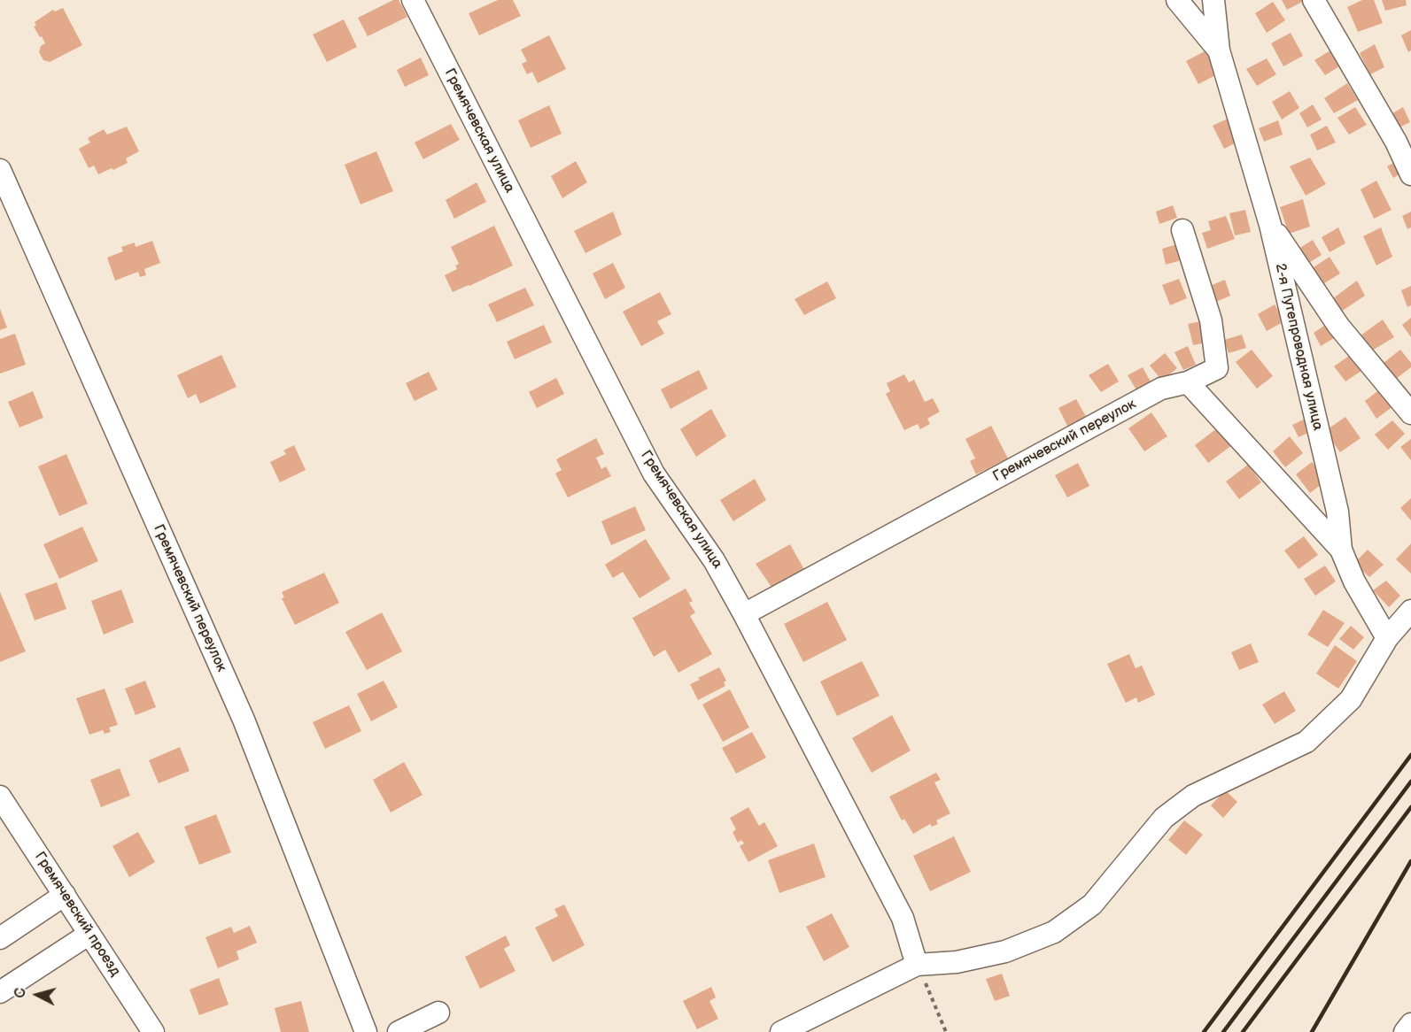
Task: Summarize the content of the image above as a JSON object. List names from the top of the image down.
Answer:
{
  "streets": {
    "street": [
      "Гремячевская улица",
      "2-я Путепроводная улица",
      "Гремячевский переулок",
      "Гремячевский проезд"
    ]
  },
  "crossings": [
    ["Гремячевская улица", "Гремячевский переулок"]
  ],
  "north": "left"
}
